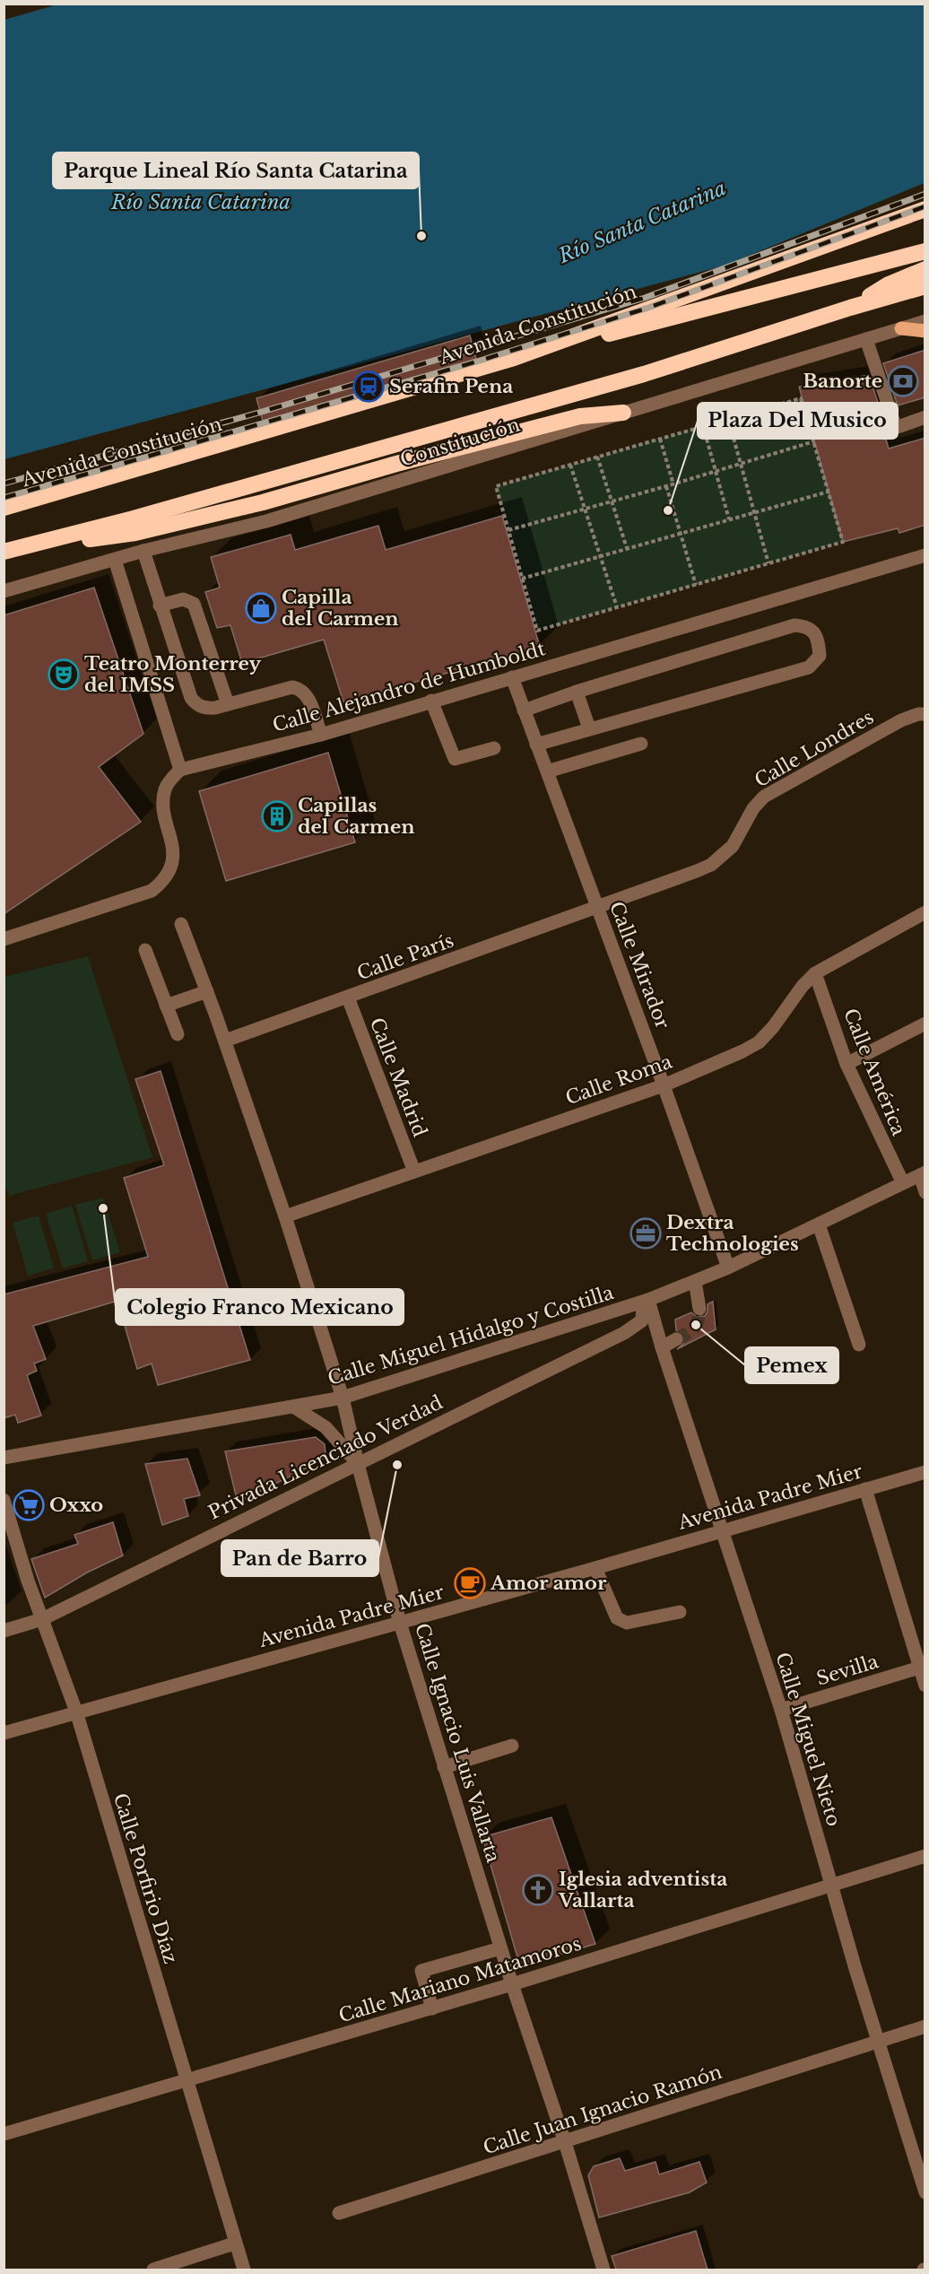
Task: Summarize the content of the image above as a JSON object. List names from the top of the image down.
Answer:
{
  "streets": {
    "highway": ["Avenida Constitución"],
    "street": [
      "Constitución",
      "Calle Alejandro de Humboldt",
      "Calle Londres",
      "Calle París",
      "Calle Mirador",
      "Calle América",
      "Calle Madrid",
      "Calle Roma",
      "Calle Miguel Hidalgo y Costilla",
      "Privada Licenciado Verdad",
      "Avenida Padre Mier",
      "Sevilla",
      "Calle Miguel Nieto",
      "Calle Ignacio Luis Vallarta",
      "Calle Porfirio Díaz",
      "Calle Mariano Matamoros",
      "Calle Juan Ignacio Ramón"
    ]
  },
  "crossings": [
    ["Calle Alejandro de Humboldt", "Calle Mirador"],
    ["Calle Londres", "Calle París"],
    ["Calle Londres", "Calle Mirador"],
    ["Calle París", "Calle Mirador"],
    ["Calle París", "Calle Madrid"],
    ["Calle París", "Calle Ignacio Luis Vallarta"],
    ["Calle Mirador", "Calle Roma"],
    ["Calle Mirador", "Calle Miguel Hidalgo y Costilla"],
    ["Calle América", "Calle Roma"],
    ["Calle América", "Calle Miguel Hidalgo y Costilla"],
    ["Calle Madrid", "Calle Roma"],
    ["Calle Roma", "Calle Ignacio Luis Vallarta"],
    ["Calle Miguel Hidalgo y Costilla", "Privada Licenciado Verdad"],
    ["Calle Miguel Hidalgo y Costilla", "Calle Miguel Nieto"],
    ["Calle Miguel Hidalgo y Costilla", "Calle Ignacio Luis Vallarta"],
    ["Privada Licenciado Verdad", "Calle Miguel Nieto"],
    ["Privada Licenciado Verdad", "Calle Ignacio Luis Vallarta"],
    ["Privada Licenciado Verdad", "Calle Porfirio Díaz"],
    ["Avenida Padre Mier", "Calle Miguel Nieto"],
    ["Avenida Padre Mier", "Calle Ignacio Luis Vallarta"],
    ["Avenida Padre Mier", "Calle Porfirio Díaz"],
    ["Sevilla", "Calle Miguel Nieto"],
    ["Calle Miguel Nieto", "Calle Mariano Matamoros"],
    ["Calle Miguel Nieto", "Calle Juan Ignacio Ramón"],
    ["Calle Ignacio Luis Vallarta", "Calle Mariano Matamoros"],
    ["Calle Ignacio Luis Vallarta", "Calle Juan Ignacio Ramón"],
    ["Calle Porfirio Díaz", "Calle Mariano Matamoros"]
  ],
  "water": ["Río Santa Catarina"],
  "places": {
    "other": [
      "Parque Lineal Río Santa Catarina",
      "Plaza Del Musico",
      "Colegio Franco Mexicano",
      "Pemex",
      "Pan de Barro"
    ],
    "bank": ["Banorte"],
    "station": ["Serafin Pena"],
    "shop": ["Capilla del Carmen"],
    "theatre": ["Teatro Monterrey del IMSS"],
    "building": ["Capillas del Carmen"],
    "office": ["Dextra Technologies"],
    "supermarket": ["Oxxo"],
    "cafe": ["Amor amor"],
    "church": ["Iglesia adventista Vallarta"]
  }
}
